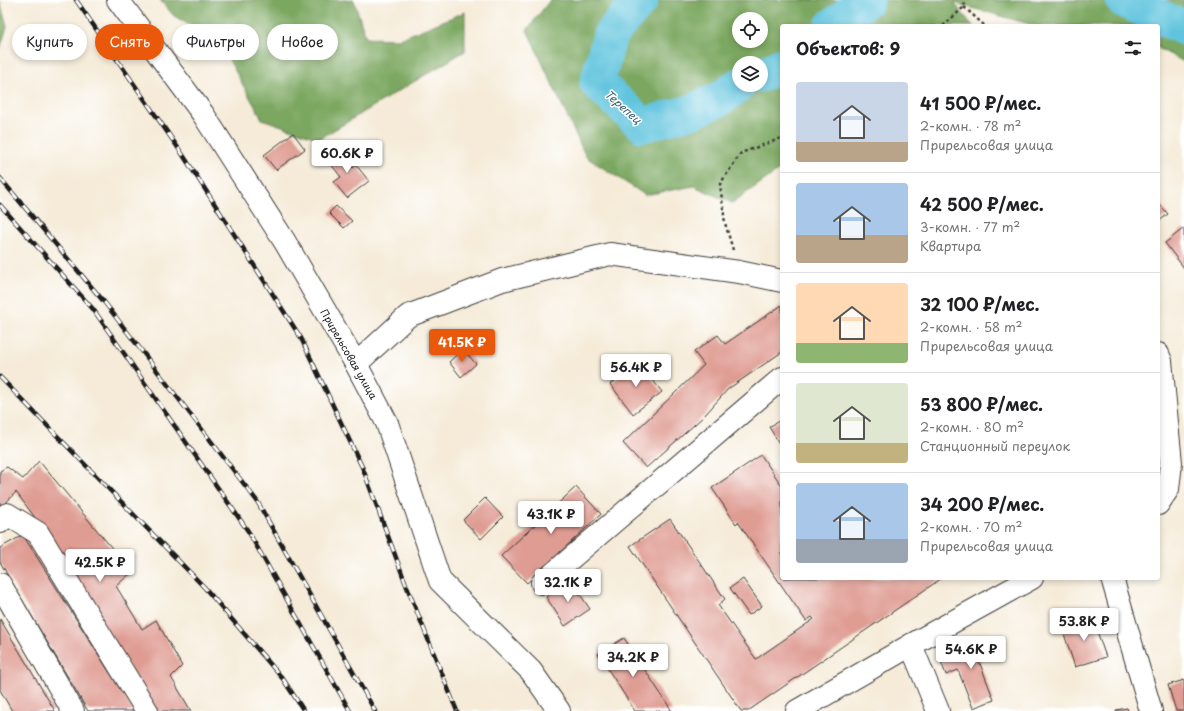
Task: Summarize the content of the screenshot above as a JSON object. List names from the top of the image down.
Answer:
{
  "streets": {
    "street": ["Прирельсовая улица"]
  },
  "water": ["Терепец"],
  "page": {
    "chip": [
      "Купить",
      "Снять",
      "Фильтры",
      "Новое"
    ],
    "heading": "Объектов: 9",
    "list": [
      {
        "name": "41 500 ₽/мес.",
        "note": "2-комн. · 78 m² · Прирельсовая улица"
      },
      {
        "name": "42 500 ₽/мес.",
        "note": "3-комн. · 77 m² · Квартира"
      },
      {
        "name": "32 100 ₽/мес.",
        "note": "2-комн. · 58 m² · Прирельсовая улица"
      },
      {
        "name": "53 800 ₽/мес.",
        "note": "2-комн. · 80 m² · Станционный переулок"
      },
      {
        "name": "34 200 ₽/мес.",
        "note": "2-комн. · 70 m² · Прирельсовая улица"
      }
    ],
    "price": [
      "60.6K ₽",
      "41.5K ₽",
      "56.4K ₽",
      "43.1K ₽",
      "42.5K ₽",
      "32.1K ₽",
      "53.8K ₽",
      "54.6K ₽",
      "34.2K ₽"
    ]
  }
}
